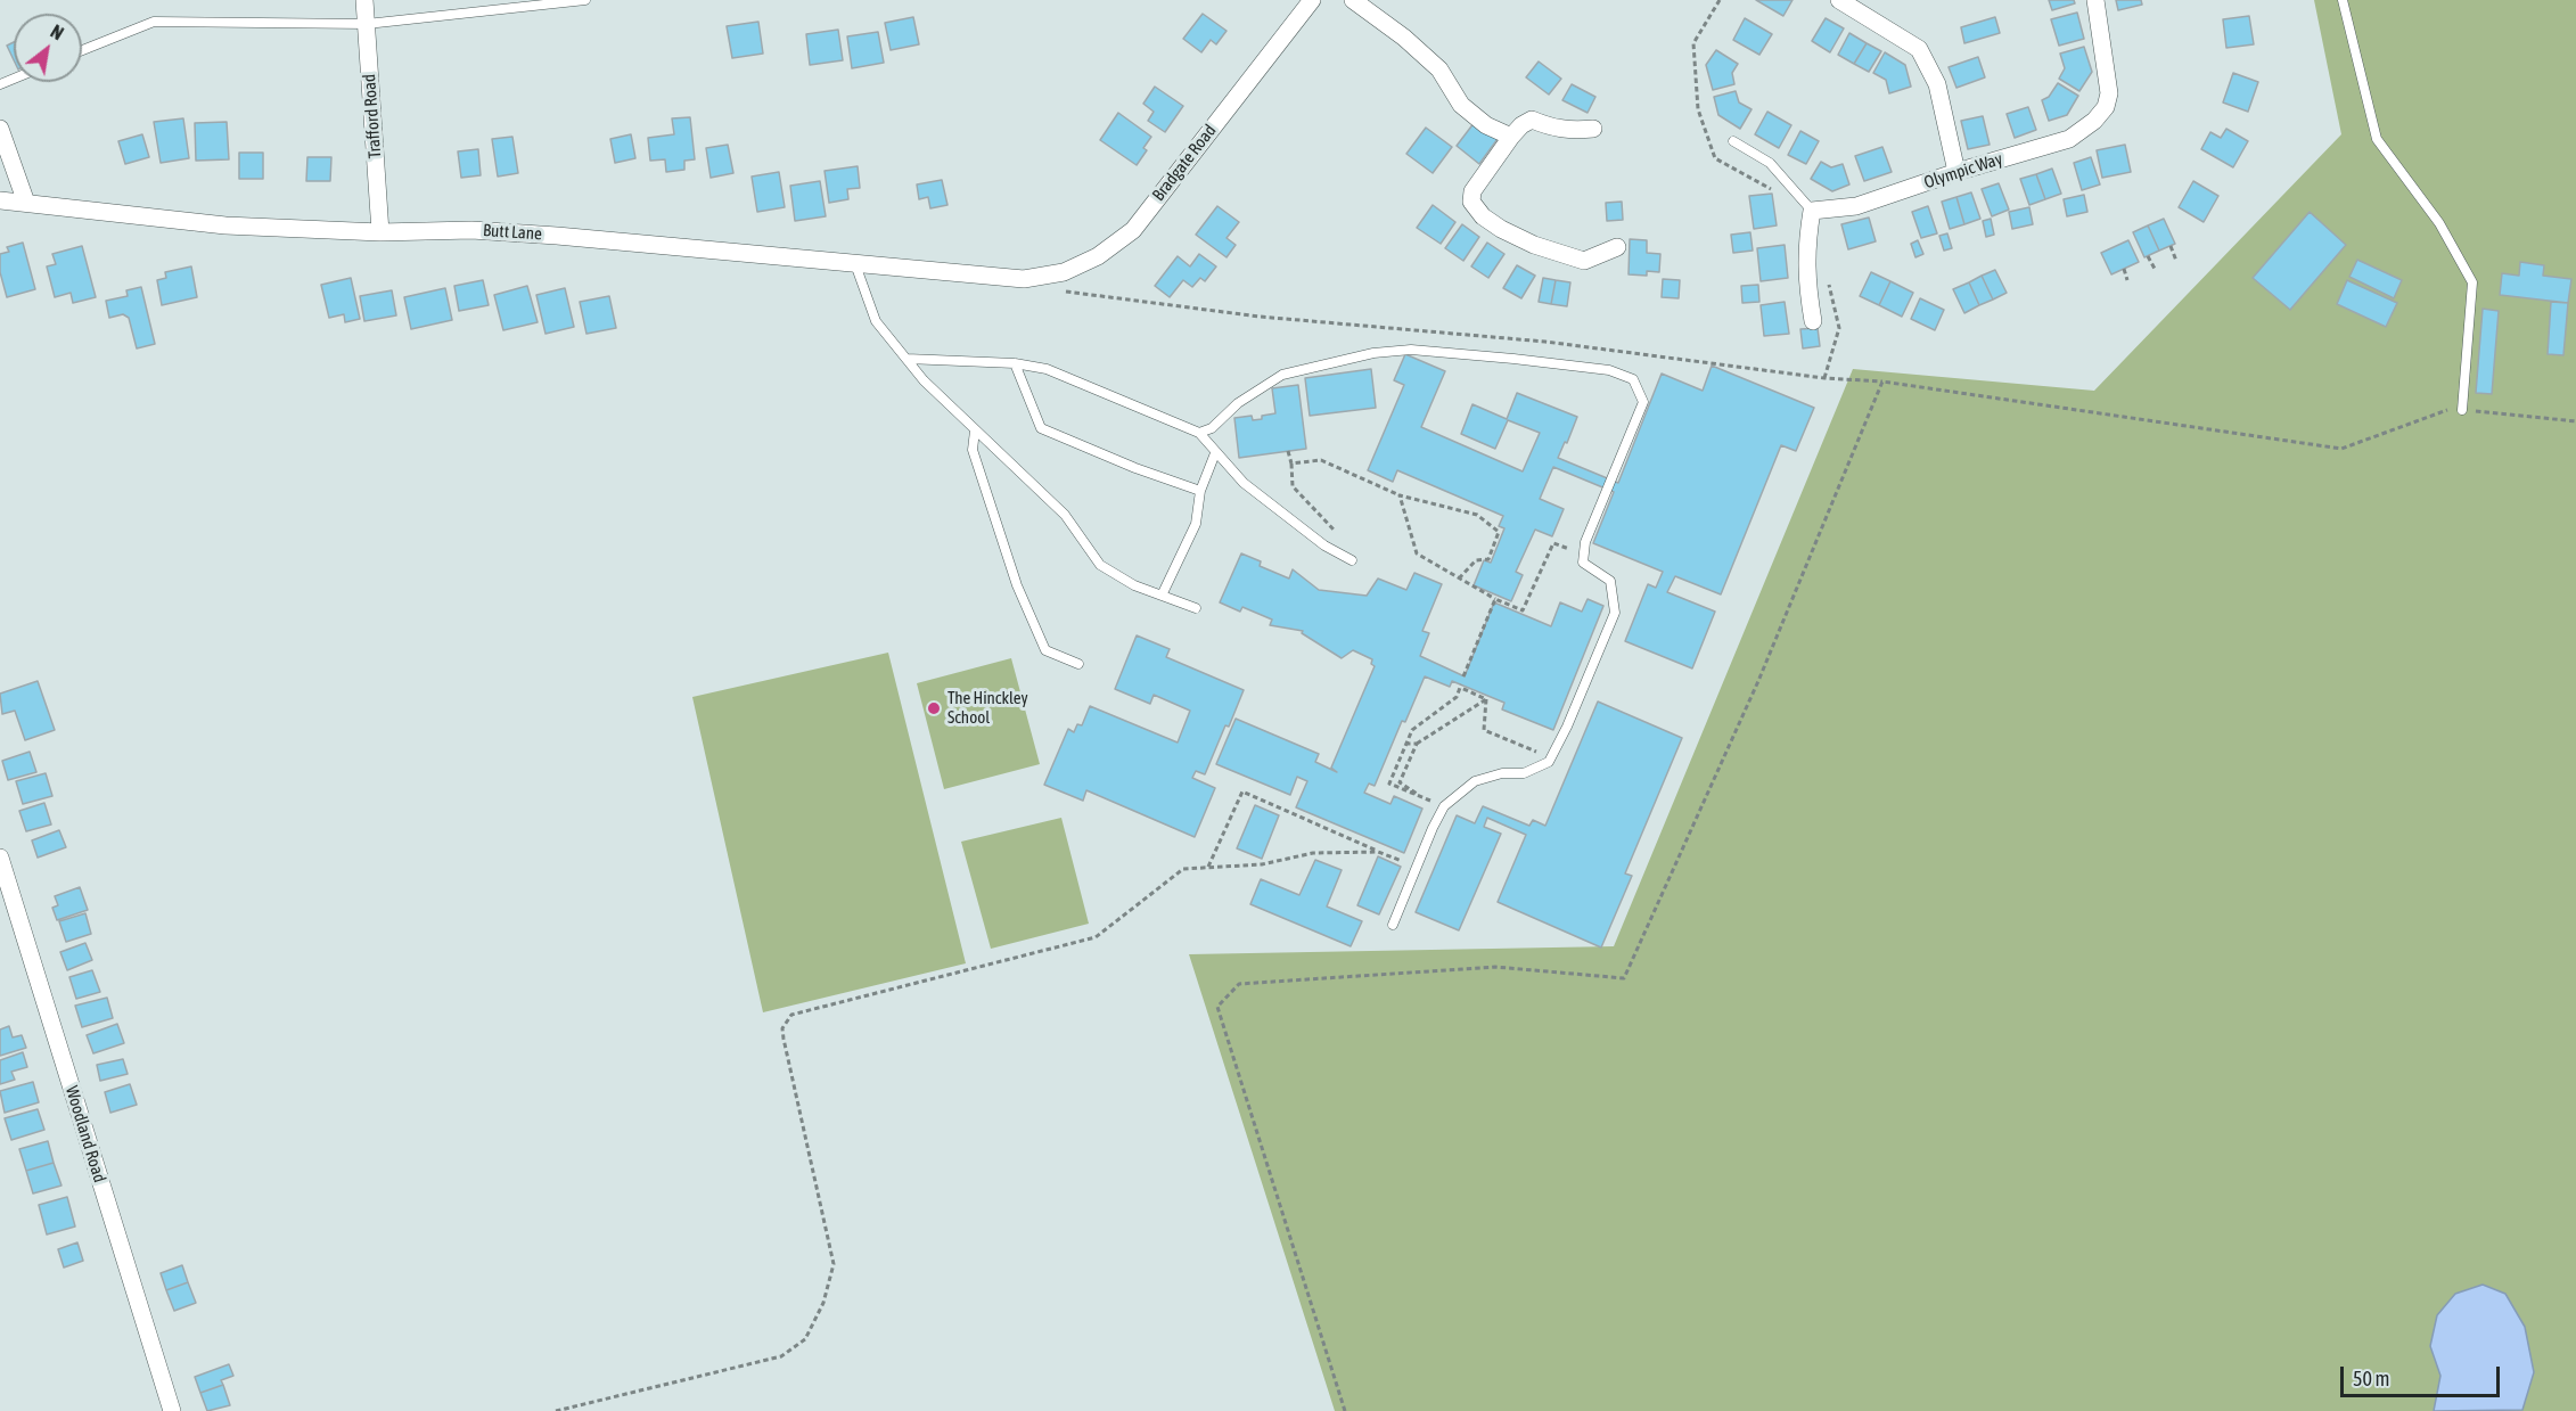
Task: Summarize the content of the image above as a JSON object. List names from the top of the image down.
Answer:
{
  "streets": {
    "street": [
      "Trafford Road",
      "Bradgate Road",
      "Olympic Way",
      "Butt Lane",
      "Woodland Road"
    ]
  },
  "crossings": [
    ["Trafford Road", "Butt Lane"],
    ["Bradgate Road", "Butt Lane"]
  ],
  "places": ["The Hinckley School"],
  "scale_bar": "50 m",
  "north": "top right"
}
